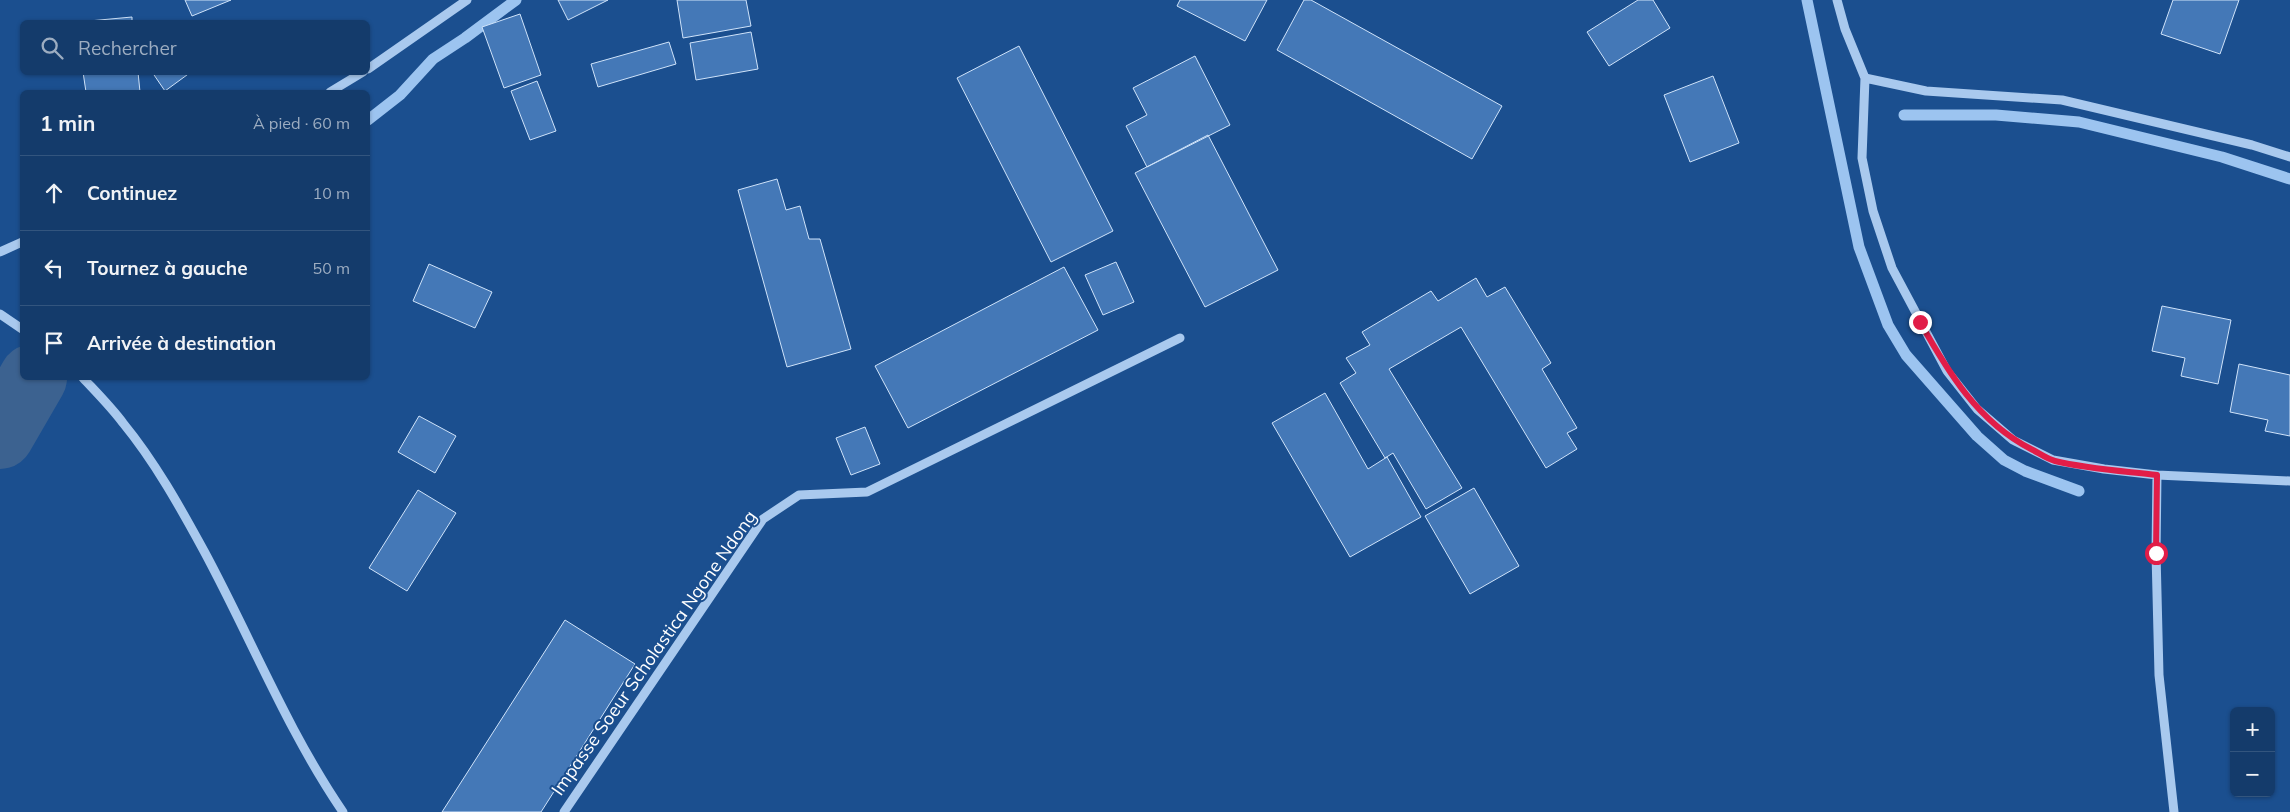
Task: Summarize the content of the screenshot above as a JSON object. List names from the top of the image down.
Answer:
{
  "streets": {
    "street": ["Impasse Soeur Scholastica Ngone Ndong"]
  },
  "page": {
    "search": "Rechercher",
    "heading": ["1 min", "À pied · 60 m"],
    "list": [
      ["Continuez", "10 m"],
      ["Tournez à gauche", "50 m"],
      "Arrivée à destination"
    ],
    "map_buttons": ["+", "−"]
  }
}
